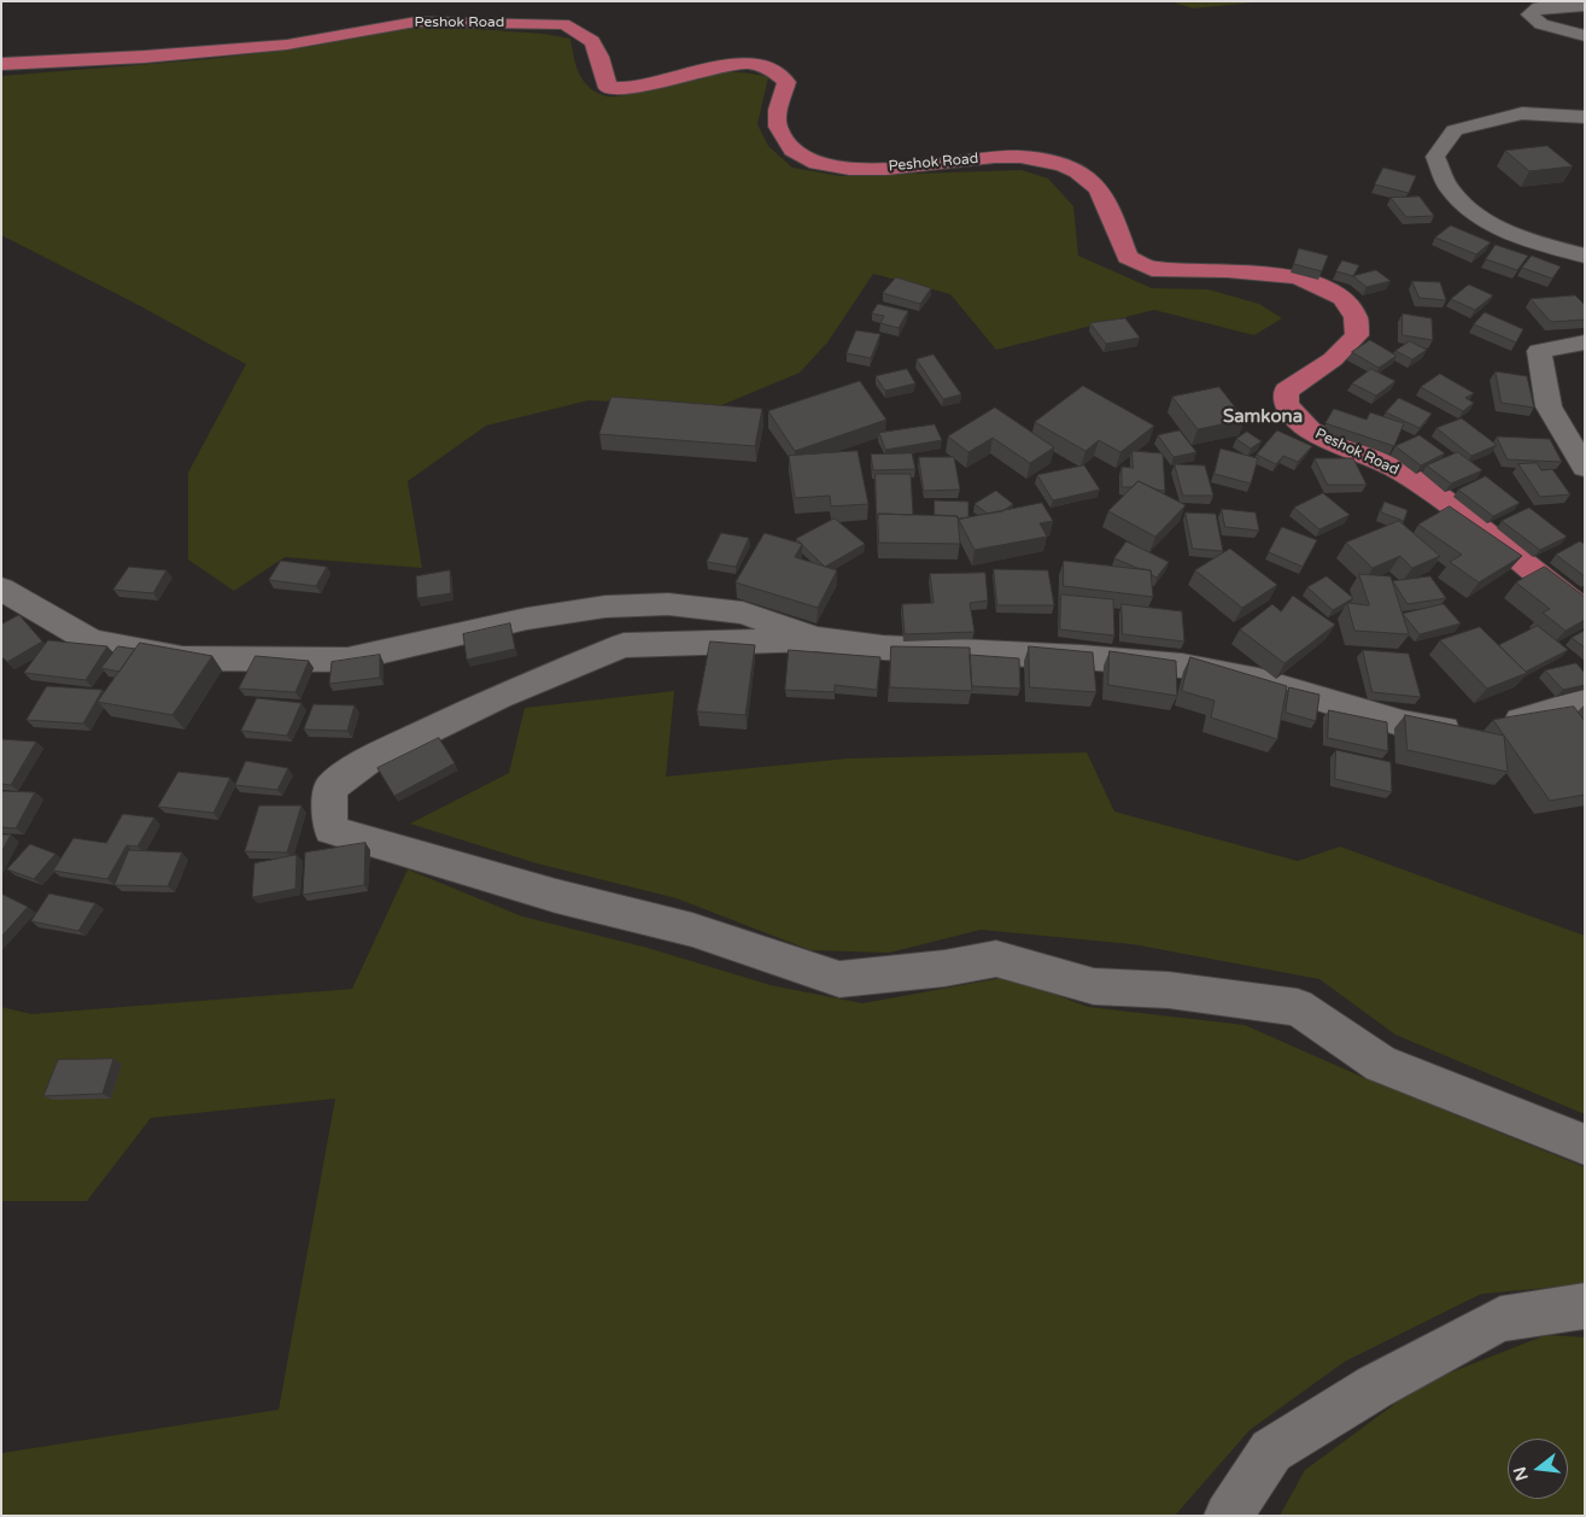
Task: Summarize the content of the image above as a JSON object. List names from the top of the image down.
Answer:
{
  "streets": {
    "main road": ["Peshok Road"]
  },
  "districts": ["Samkona"],
  "north": "left"
}
